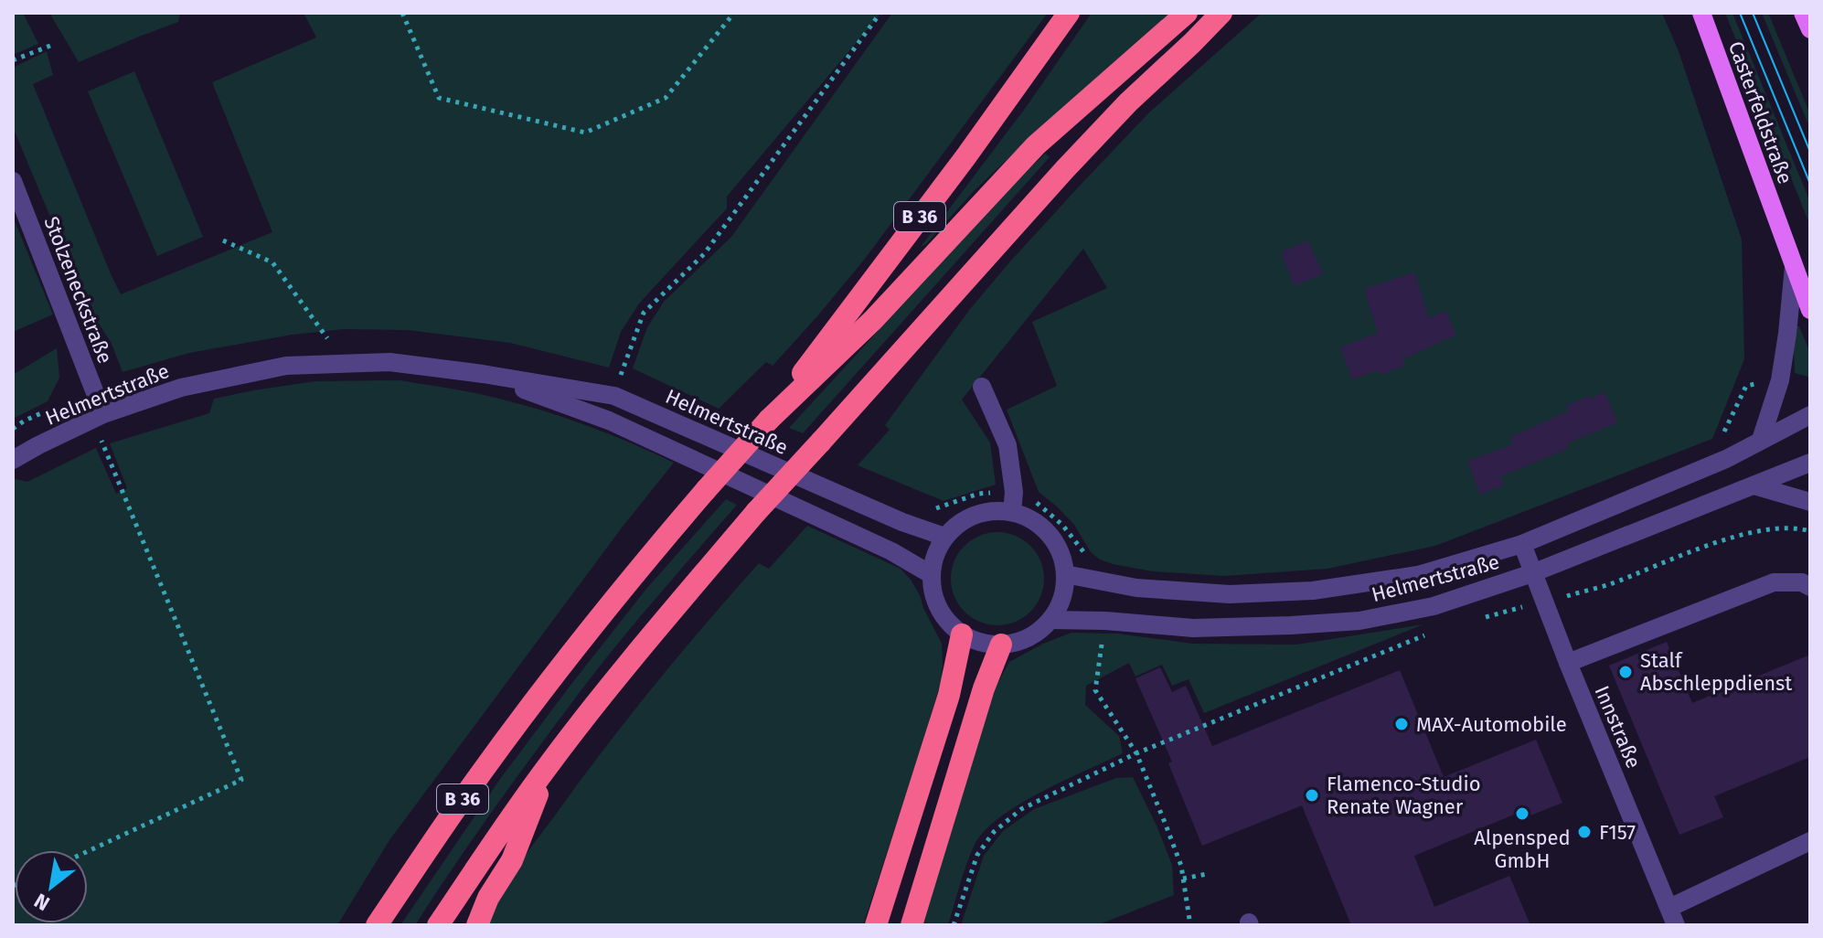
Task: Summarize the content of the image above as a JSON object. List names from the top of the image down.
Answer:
{
  "streets": {
    "highway": ["B 36"],
    "main road": ["Casterfeldstraße"],
    "street": ["Stolzeneckstraße", "Helmertstraße", "Innstraße"]
  },
  "crossings": [
    ["Stolzeneckstraße", "Helmertstraße"],
    ["Helmertstraße", "Innstraße"]
  ],
  "places": [
    "Stalf Abschleppdienst",
    "MAX-Automobile",
    "Flamenco-Studio Renate Wagner",
    "Alpensped GmbH",
    "F157"
  ],
  "north": "bottom left"
}
